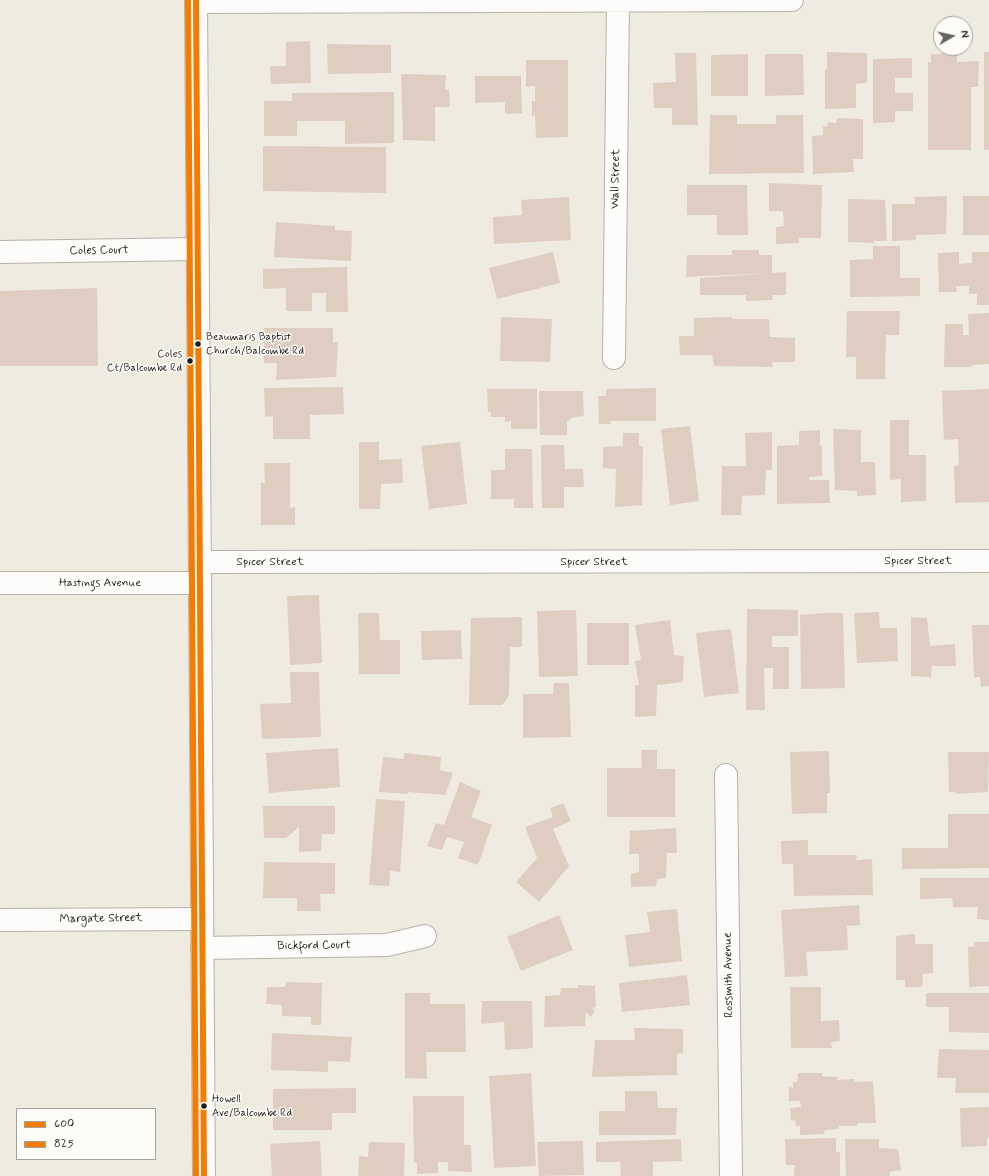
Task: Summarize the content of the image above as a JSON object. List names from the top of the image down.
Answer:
{
  "streets": {
    "street": [
      "Wall Street",
      "Coles Court",
      "Spicer Street",
      "Hastings Avenue",
      "Margate Street",
      "Bickford Court",
      "Rossmith Avenue"
    ]
  },
  "crossings": [
    ["Spicer Street", "Hastings Avenue"]
  ],
  "places": ["Beaumaris Baptist Church/Balcombe Rd", "Coles Ct/Balcombe Rd", "Howell Ave/Balcombe Rd"],
  "lines": ["transit line 600", "transit line 825"],
  "legend": ["600", "825"],
  "north": "right"
}
